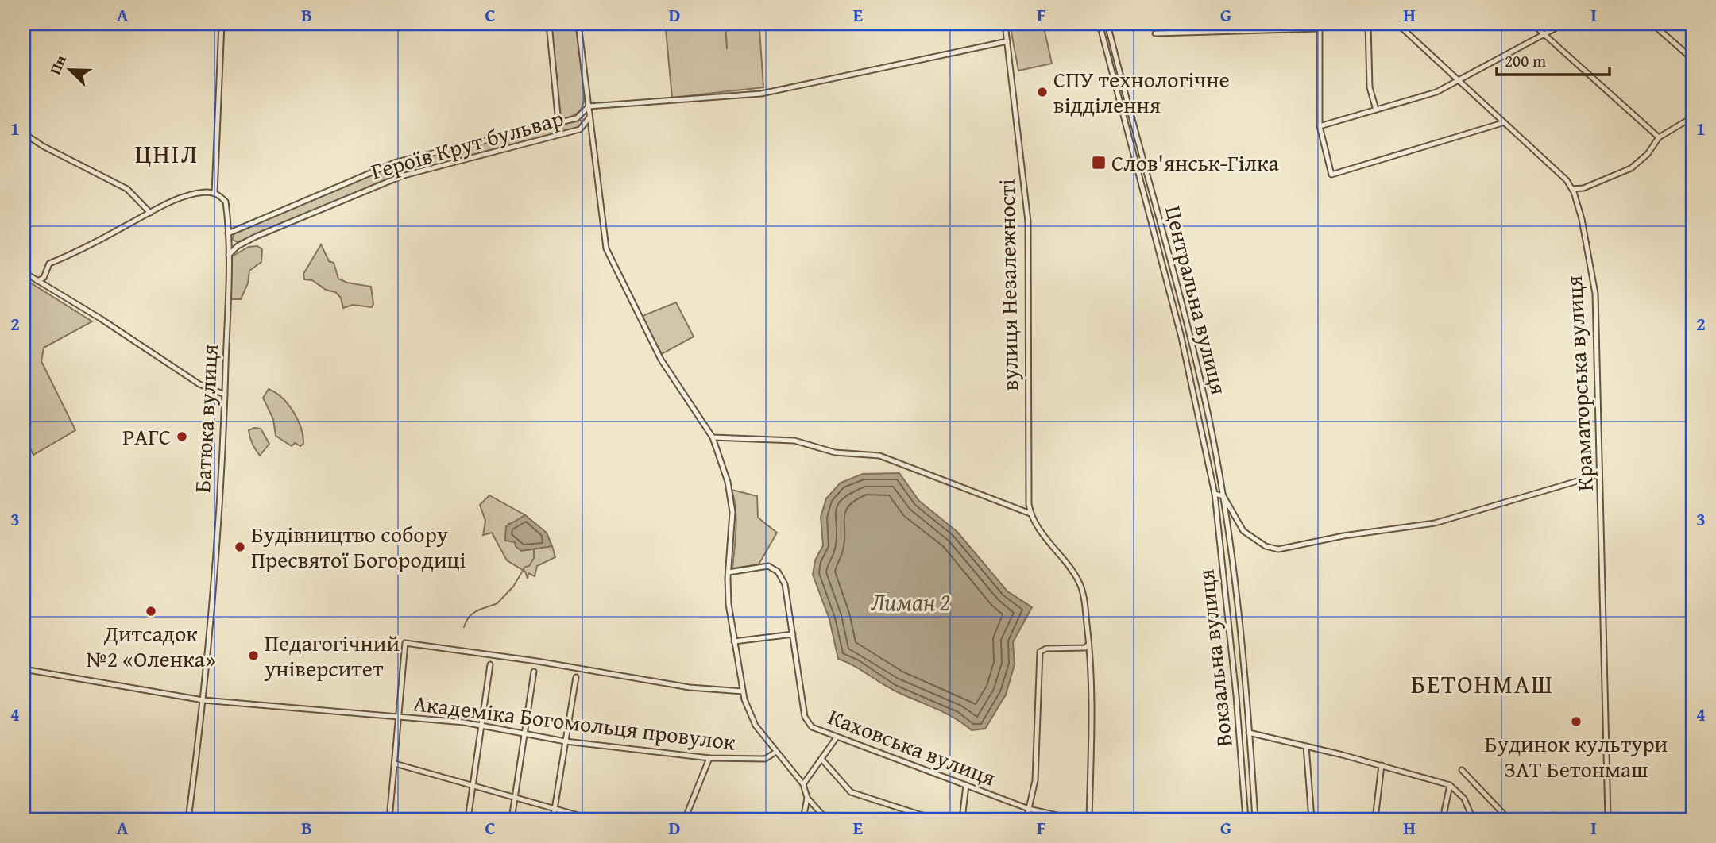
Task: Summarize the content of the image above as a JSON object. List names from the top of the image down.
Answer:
{
  "streets": {
    "street": [
      "Героїв Крут бульвар",
      "вулиця Незалежності",
      "Центральна вулиця",
      "Краматорська вулиця",
      "Батюка вулиця",
      "Вокзальна вулиця",
      "Академіка Богомольця провулок",
      "Каховська вулиця"
    ]
  },
  "crossings": [
    ["Героїв Крут бульвар", "Батюка вулиця"],
    ["Центральна вулиця", "Вокзальна вулиця"],
    ["Батюка вулиця", "Академіка Богомольця провулок"]
  ],
  "districts": ["ЦНІЛ", "БЕТОНМАШ"],
  "water": ["Лиман 2"],
  "places": {
    "other": [
      "СПУ технологічне відділення",
      "РАГС",
      "Будівництво собору Пресвятої Богородиці",
      "Дитсадок №2 «Оленка»",
      "Педагогічний університет",
      "Будинок культури ЗАТ Бетонмаш"
    ],
    "transit": ["Слов'янськ-Гілка"]
  },
  "scale_bar": "200 m",
  "north": "top left",
  "grid": {
    "columns": [
      "A",
      "B",
      "C",
      "D",
      "E",
      "F",
      "G",
      "H",
      "I"
    ],
    "rows": [
      "1",
      "2",
      "3",
      "4"
    ]
  }
}
